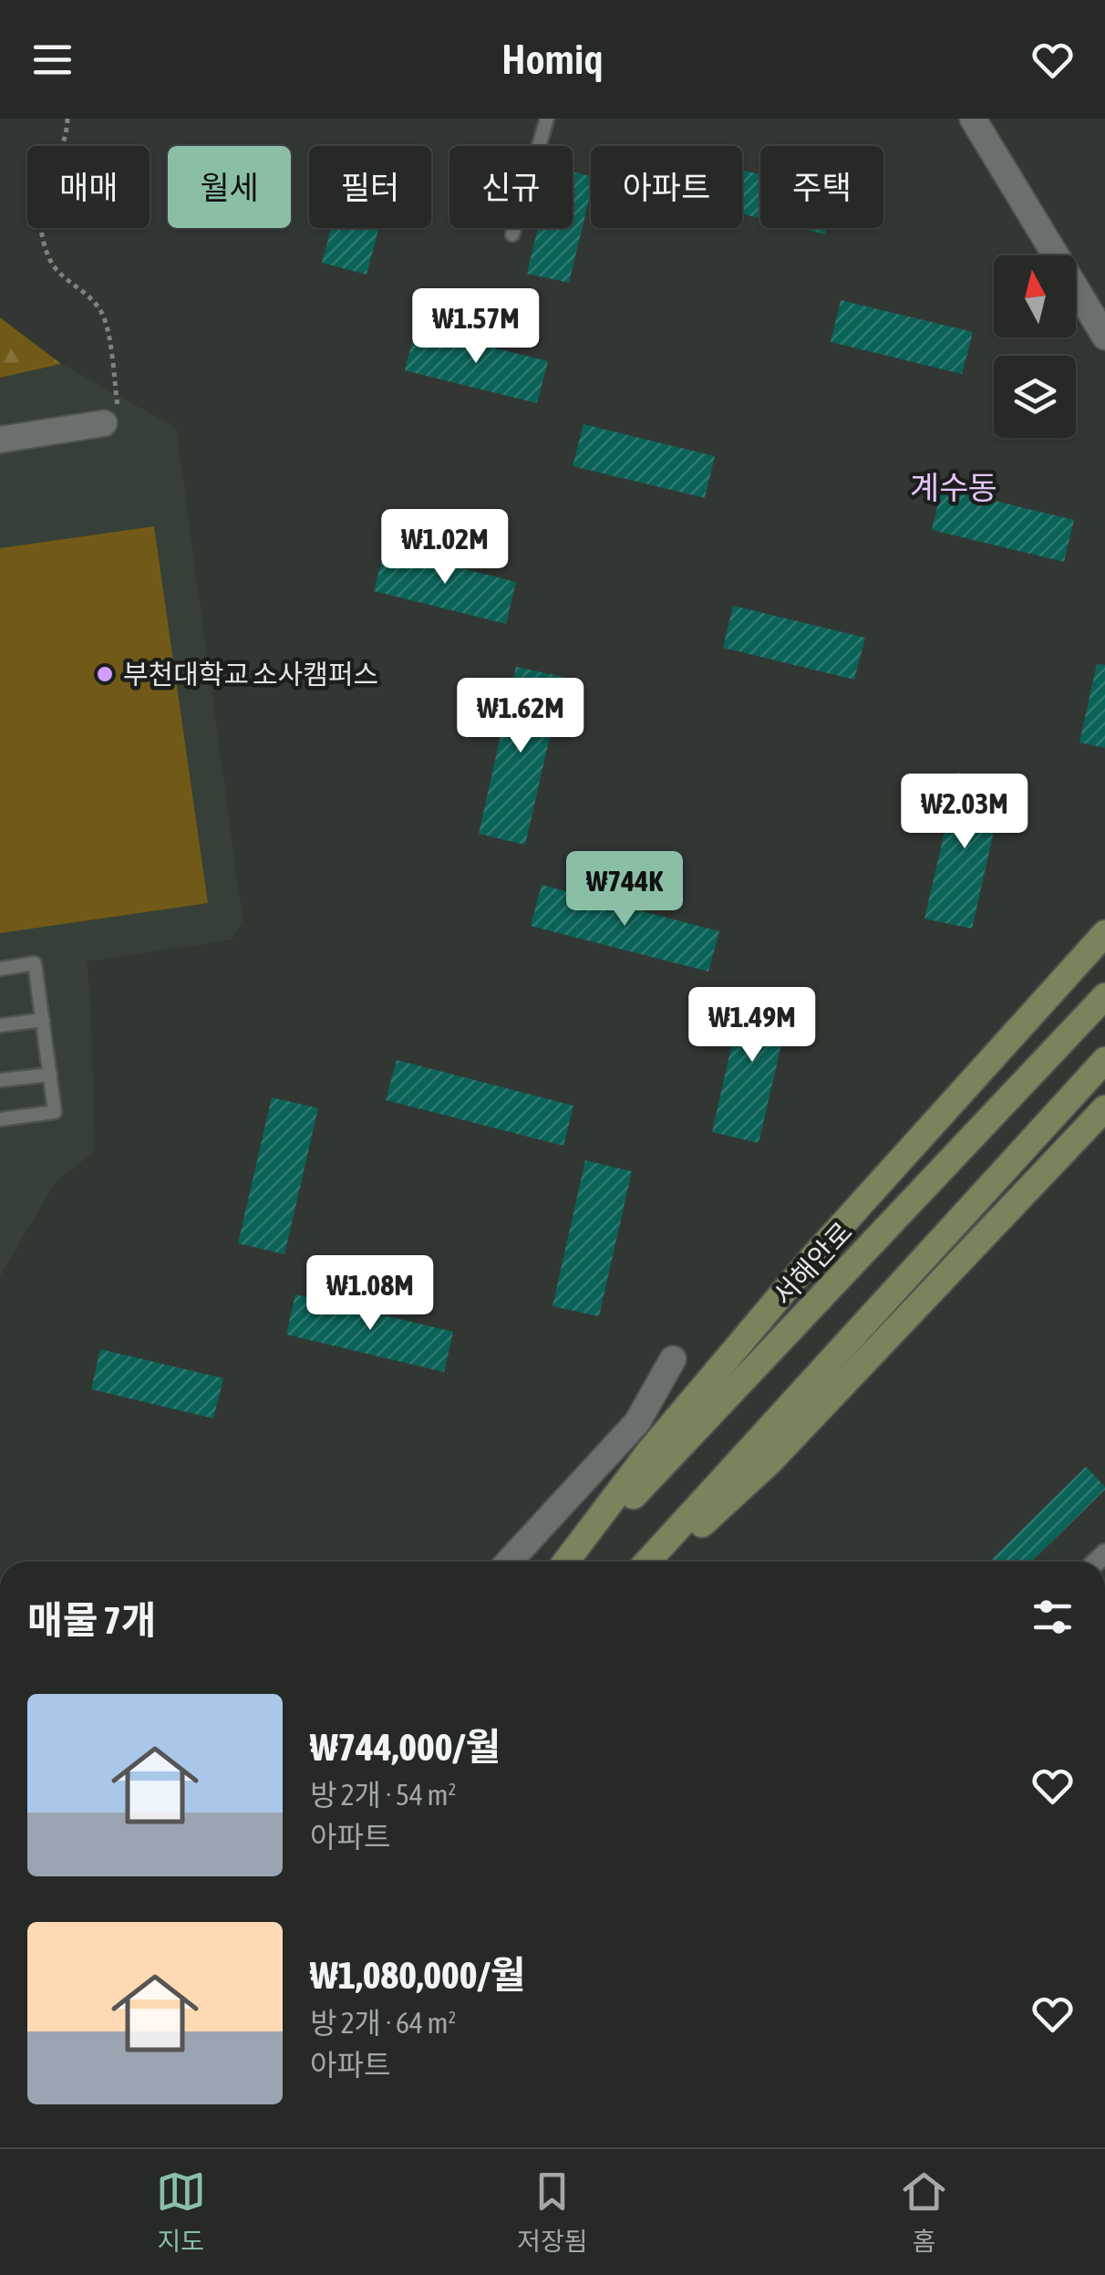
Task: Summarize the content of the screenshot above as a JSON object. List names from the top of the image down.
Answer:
{
  "streets": {
    "main road": ["서해안로"]
  },
  "districts": ["계수동"],
  "places": ["부천대학교 소사캠퍼스"],
  "north": "top",
  "page": {
    "header": "Homiq",
    "chip": [
      "매매",
      "월세",
      "필터",
      "신규",
      "아파트",
      "주택"
    ],
    "price": [
      "₩1.57M",
      "₩1.02M",
      "₩1.62M",
      "₩2.03M",
      "₩744K",
      "₩1.49M",
      "₩1.08M"
    ],
    "heading": "매물 7개",
    "list": [
      {
        "name": "₩744,000/월",
        "note": "방 2개 · 54 m² · 아파트"
      },
      {
        "name": "₩1,080,000/월",
        "note": "방 2개 · 64 m² · 아파트"
      }
    ],
    "tabs": ["지도", "저장됨", "홈"]
  }
}
